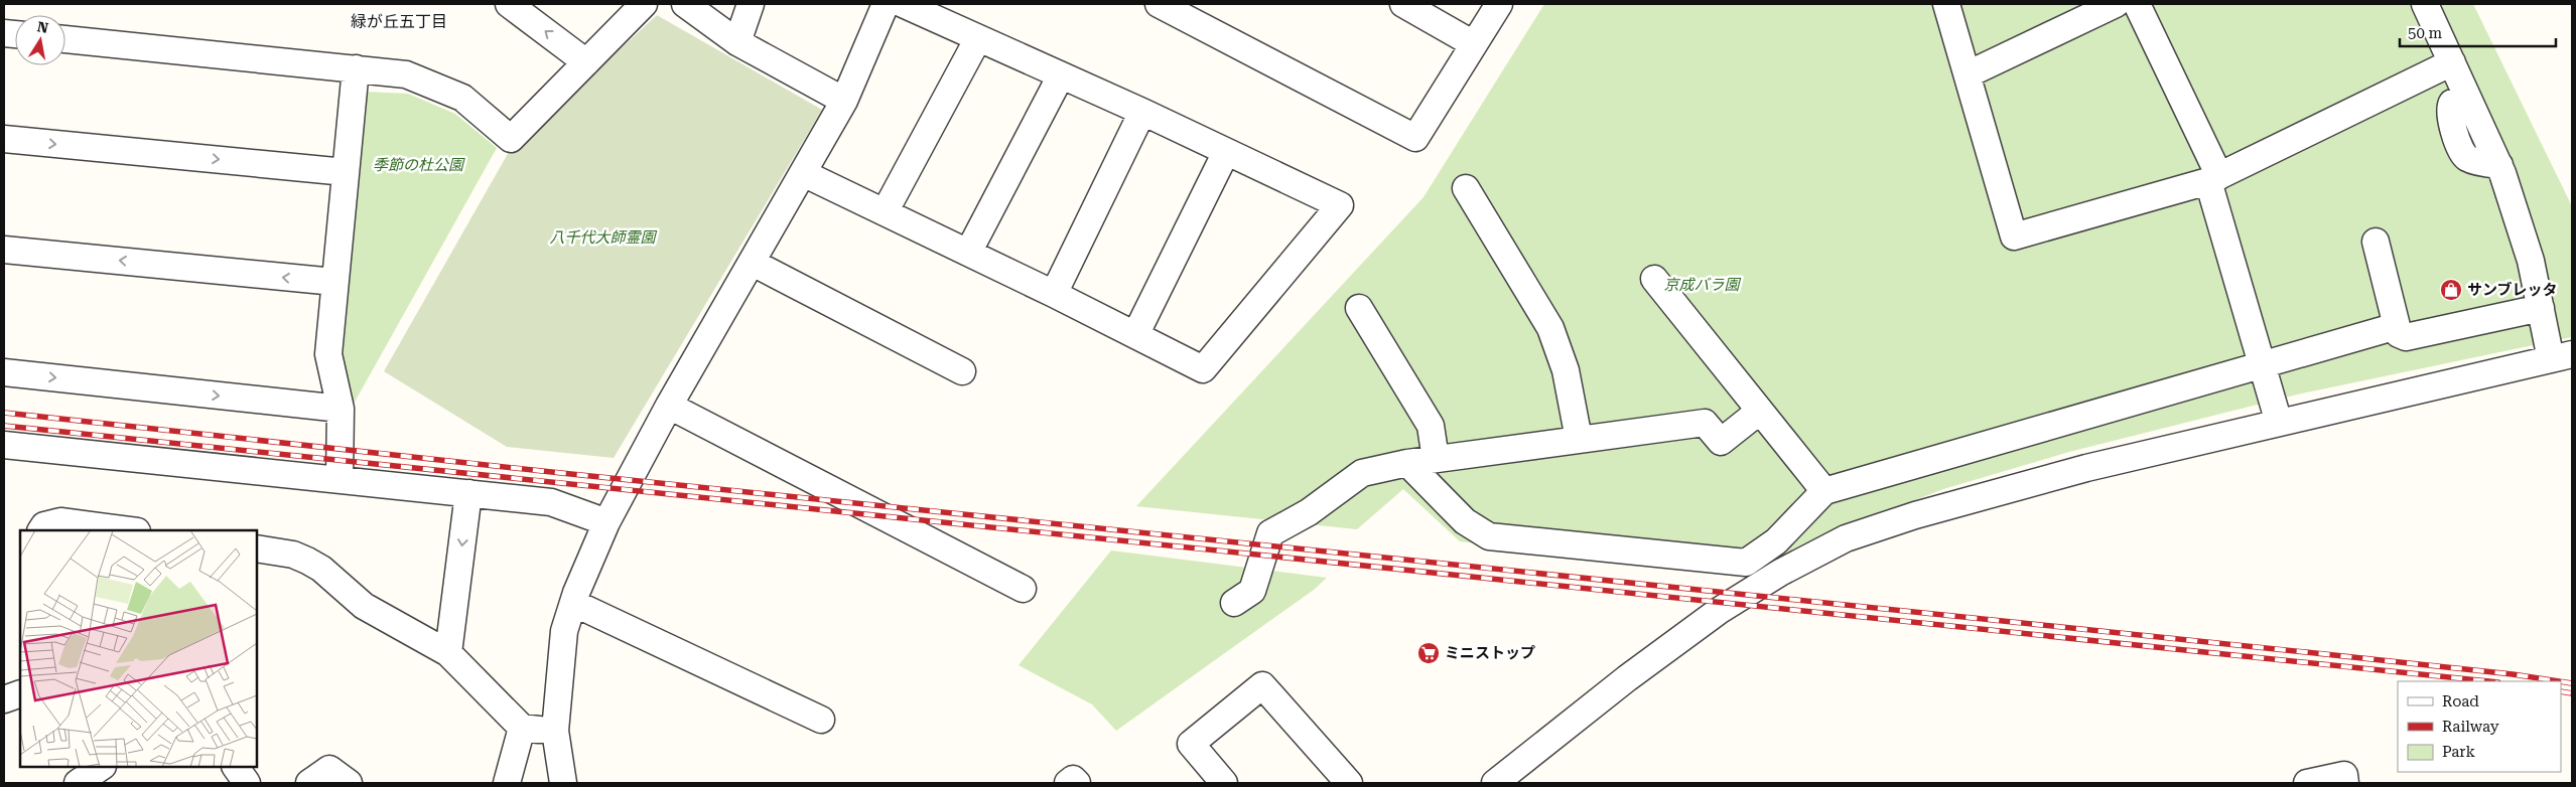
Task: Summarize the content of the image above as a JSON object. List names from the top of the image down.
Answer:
{
  "districts": ["緑が丘五丁目"],
  "parks": ["季節の杜公園", "八千代大師霊園", "京成バラ園"],
  "places": {
    "shop": ["サンブレッタ"],
    "supermarket": ["ミニストップ"]
  },
  "legend": ["Road", "Railway", "Park"],
  "scale_bar": "50 m",
  "north": "top"
}
